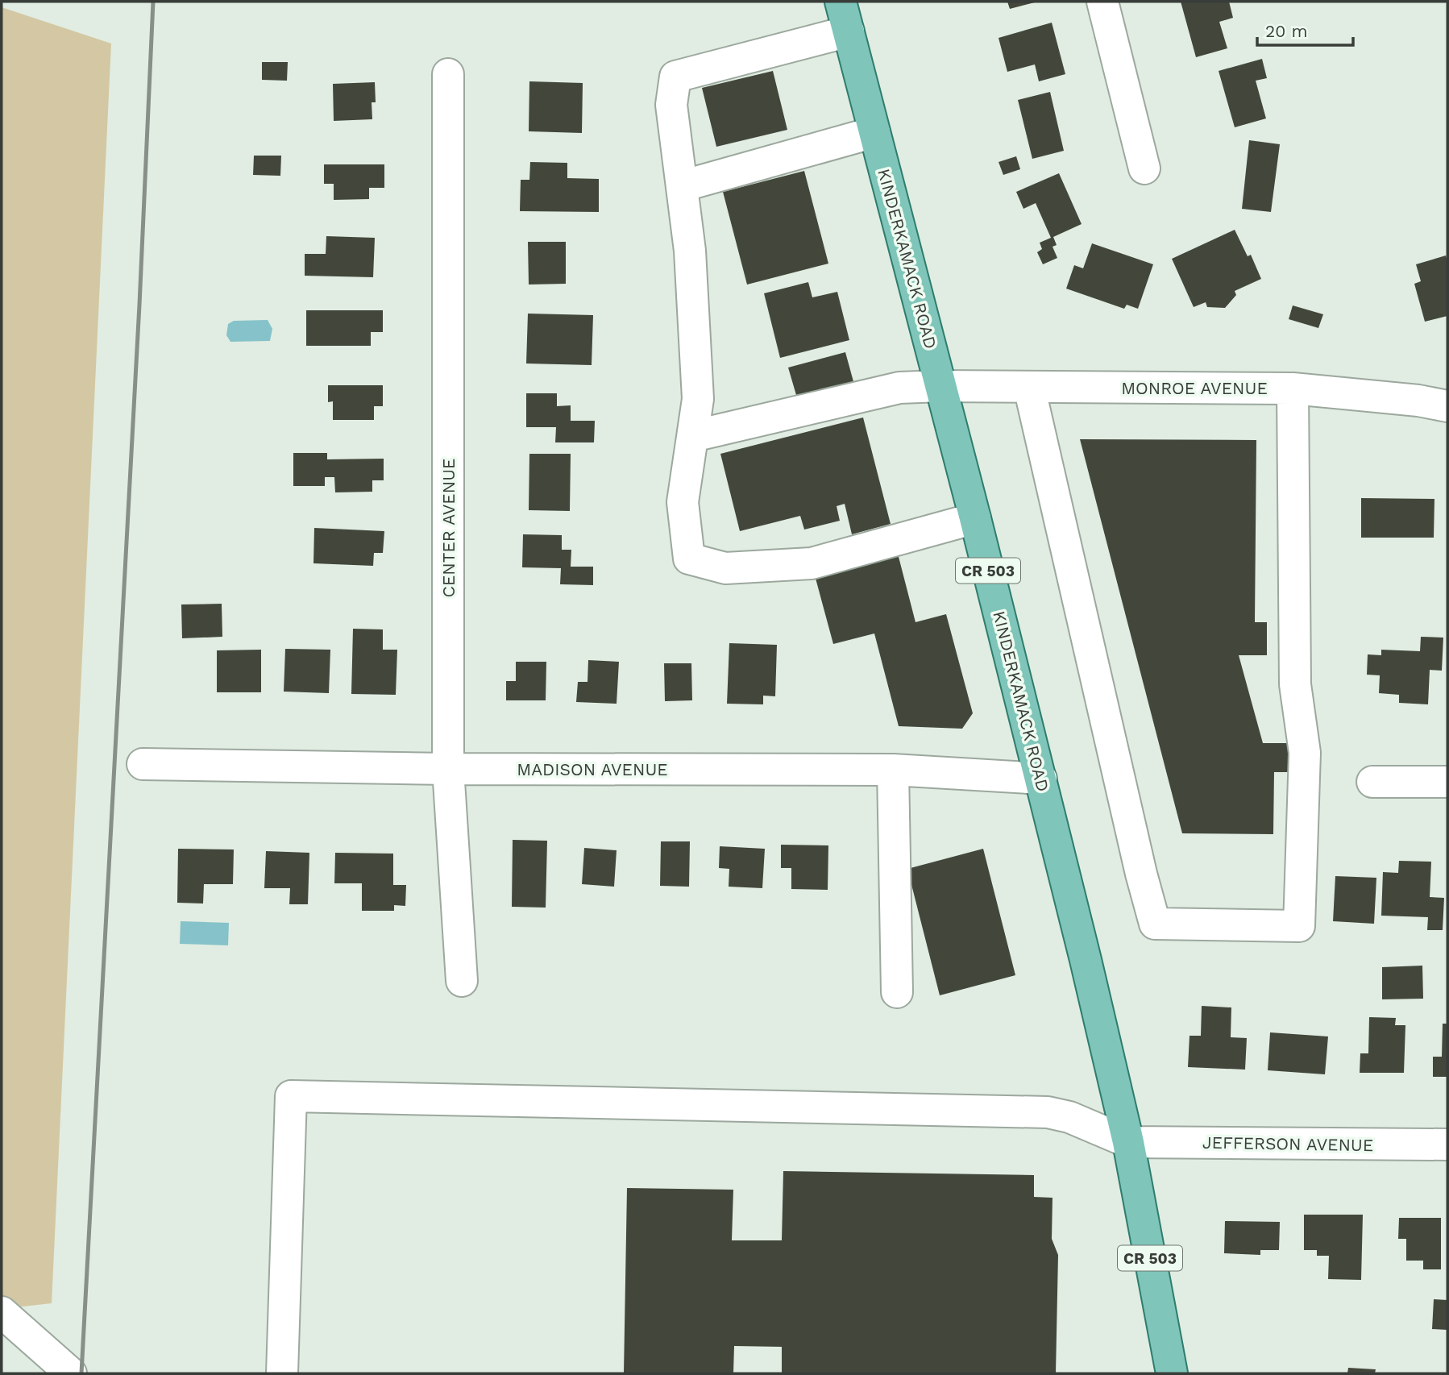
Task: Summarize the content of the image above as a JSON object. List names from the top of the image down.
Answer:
{
  "streets": {
    "main road": ["KINDERKAMACK ROAD", "CR 503"],
    "street": [
      "MONROE AVENUE",
      "CENTER AVENUE",
      "MADISON AVENUE",
      "JEFFERSON AVENUE"
    ]
  },
  "crossings": [
    ["KINDERKAMACK ROAD", "MONROE AVENUE"],
    ["KINDERKAMACK ROAD", "MADISON AVENUE"],
    ["KINDERKAMACK ROAD", "JEFFERSON AVENUE"],
    ["CENTER AVENUE", "MADISON AVENUE"]
  ],
  "scale_bar": "20 m"
}
